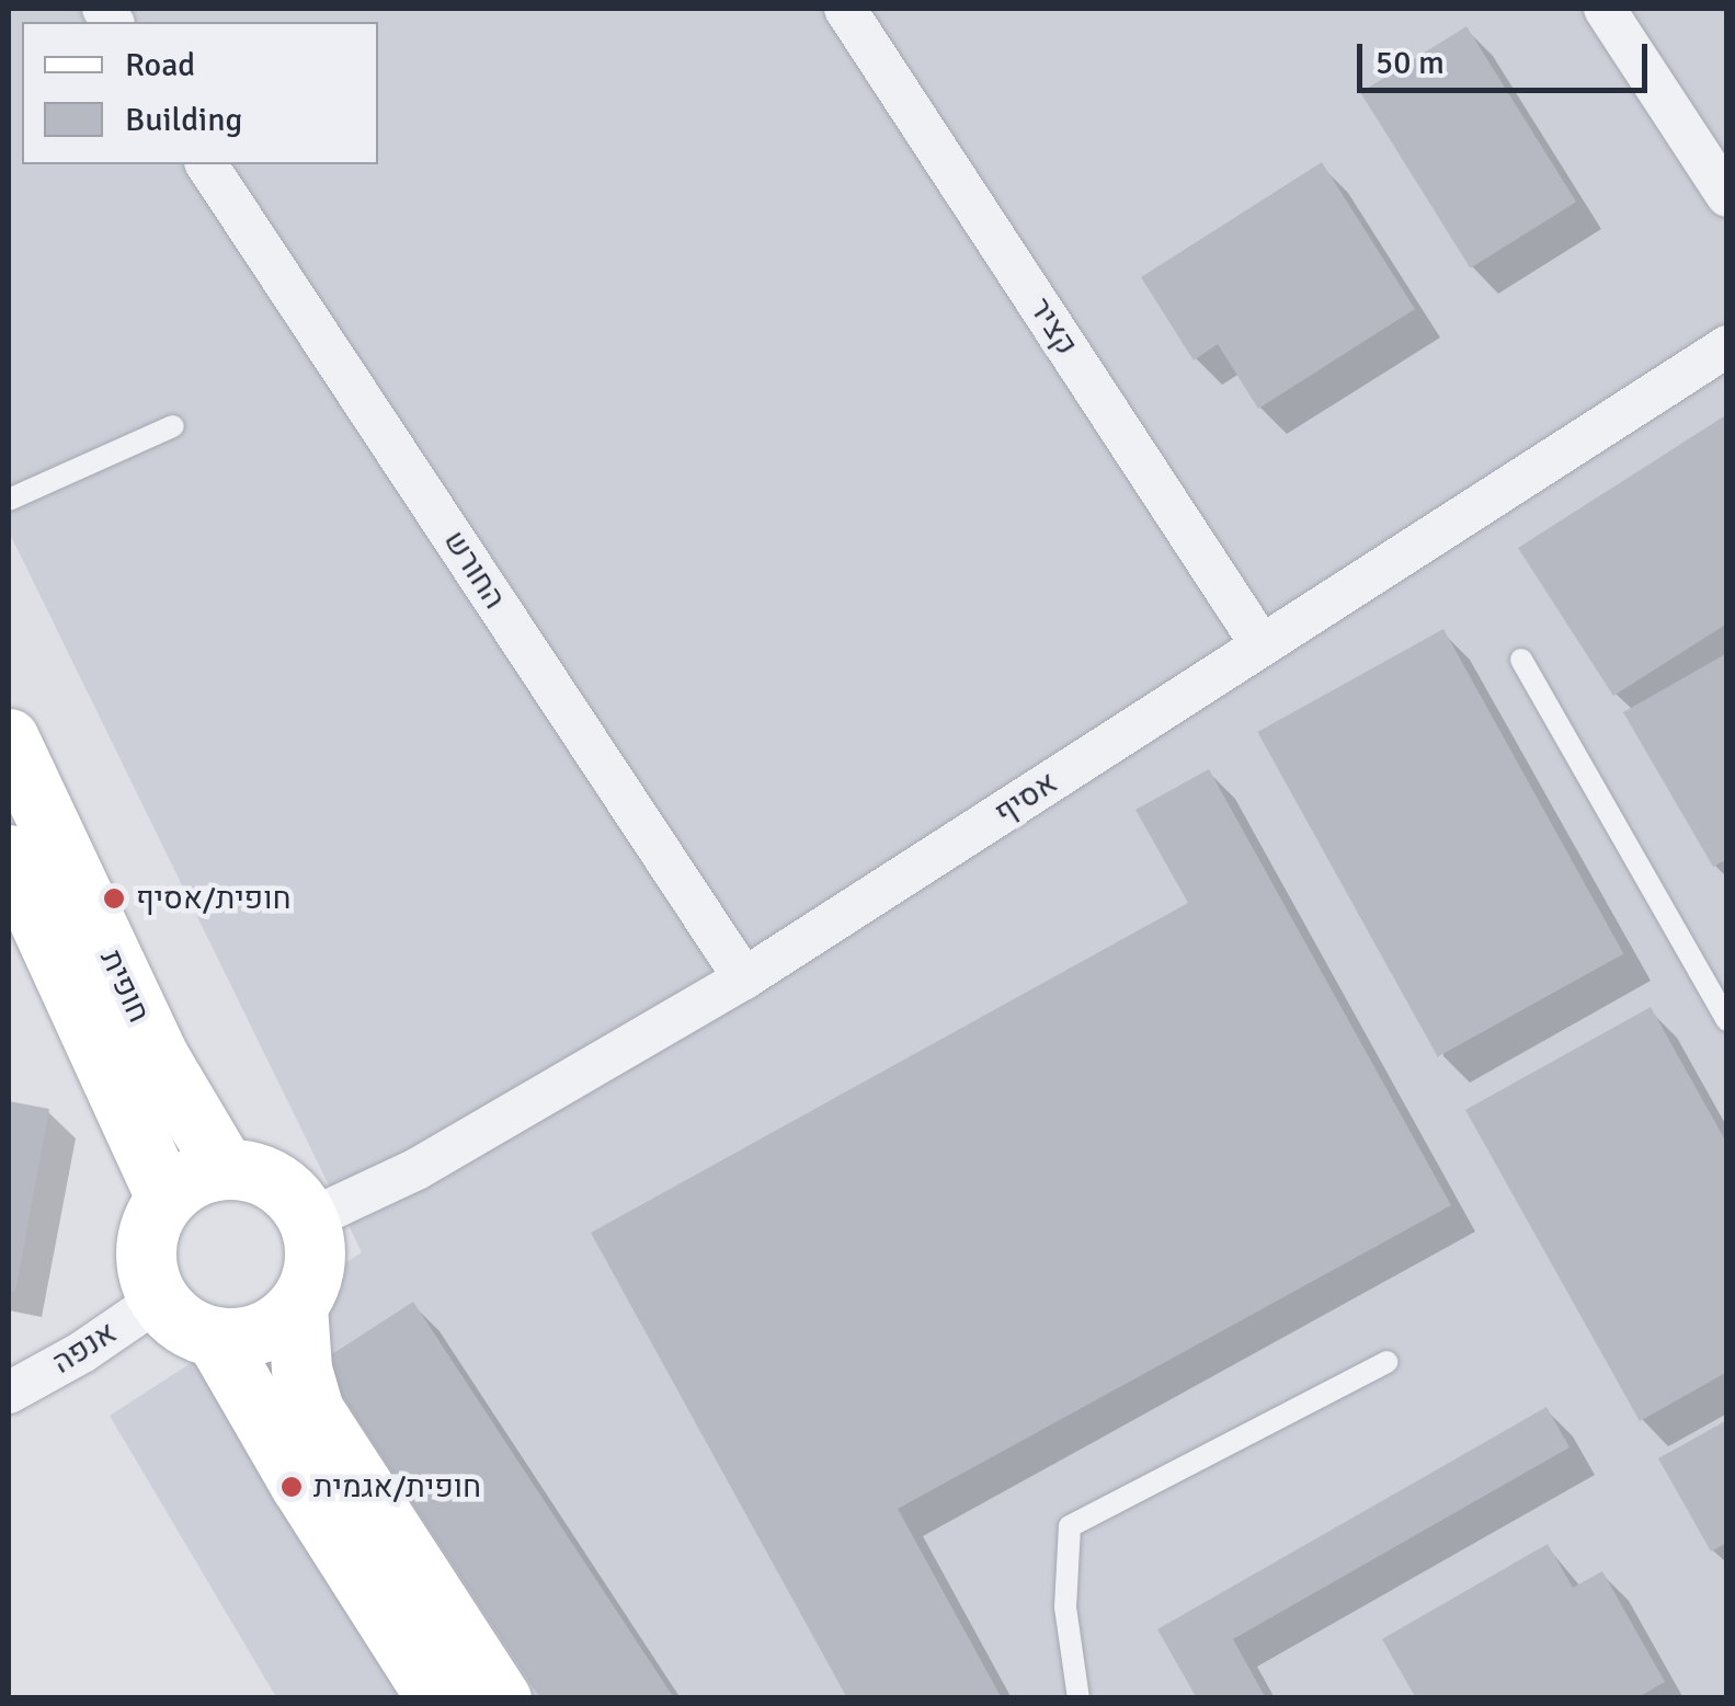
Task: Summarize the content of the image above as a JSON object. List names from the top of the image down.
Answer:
{
  "streets": {
    "main road": ["חופית"],
    "street": [
      "קציר",
      "החורש",
      "אסיף",
      "אנפה"
    ]
  },
  "crossings": [
    ["קציר", "אסיף"],
    ["החורש", "אסיף"],
    ["אסיף", "חופית"],
    ["אסיף", "אנפה"],
    ["חופית", "אנפה"]
  ],
  "places": ["חופית/אסיף", "חופית/אגמית"],
  "legend": ["Road", "Building"],
  "scale_bar": "50 m"
}
